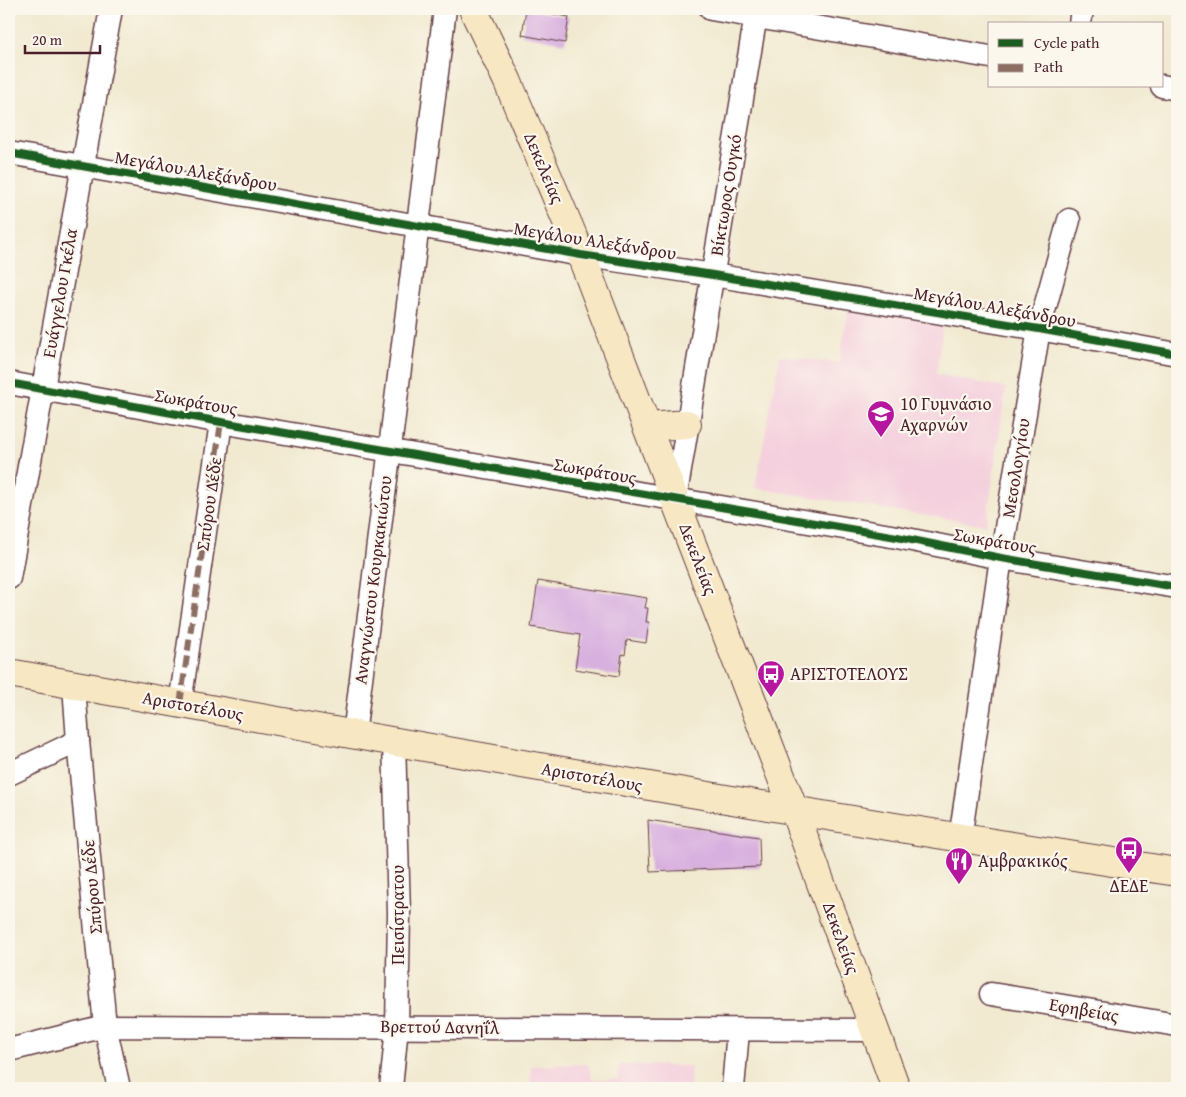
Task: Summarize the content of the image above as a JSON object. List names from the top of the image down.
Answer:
{
  "streets": {
    "main road": ["Δεκελείας", "Αριστοτέλους"],
    "street": [
      "Μεγάλου Αλεξάνδρου",
      "Βίκτωρος Ουγκό",
      "Ευάγγελου Γκέλα",
      "Σωκράτους",
      "Μεσολογγίου",
      "Σπύρου Δέδε",
      "Αναγνώστου Κουρκακιώτου",
      "Πεισίστρατου",
      "Εφηβείας",
      "Βρεττού Δανηΐλ"
    ]
  },
  "crossings": [
    ["Δεκελείας", "Μεγάλου Αλεξάνδρου"],
    ["Δεκελείας", "Βίκτωρος Ουγκό"],
    ["Δεκελείας", "Σωκράτους"],
    ["Δεκελείας", "Αριστοτέλους"],
    ["Δεκελείας", "Βρεττού Δανηΐλ"],
    ["Μεγάλου Αλεξάνδρου", "Βίκτωρος Ουγκό"],
    ["Μεγάλου Αλεξάνδρου", "Ευάγγελου Γκέλα"],
    ["Μεγάλου Αλεξάνδρου", "Μεσολογγίου"],
    ["Μεγάλου Αλεξάνδρου", "Αναγνώστου Κουρκακιώτου"],
    ["Βίκτωρος Ουγκό", "Σωκράτους"],
    ["Ευάγγελου Γκέλα", "Σωκράτους"],
    ["Σωκράτους", "Μεσολογγίου"],
    ["Σωκράτους", "Σπύρου Δέδε"],
    ["Σωκράτους", "Αναγνώστου Κουρκακιώτου"],
    ["Μεσολογγίου", "Αριστοτέλους"],
    ["Σπύρου Δέδε", "Αριστοτέλους"],
    ["Σπύρου Δέδε", "Βρεττού Δανηΐλ"],
    ["Αναγνώστου Κουρκακιώτου", "Αριστοτέλους"],
    ["Αριστοτέλους", "Πεισίστρατου"],
    ["Πεισίστρατου", "Βρεττού Δανηΐλ"]
  ],
  "places": {
    "school or university": ["10 Γυμνάσιο Αχαρνών"],
    "bus stop": ["ΑΡΙΣΤΟΤΕΛΟΥΣ", "ΔΕΔΕ"],
    "restaurant": ["Αμβρακικός"]
  },
  "legend": ["Cycle path", "Path"],
  "scale_bar": "20 m"
}
